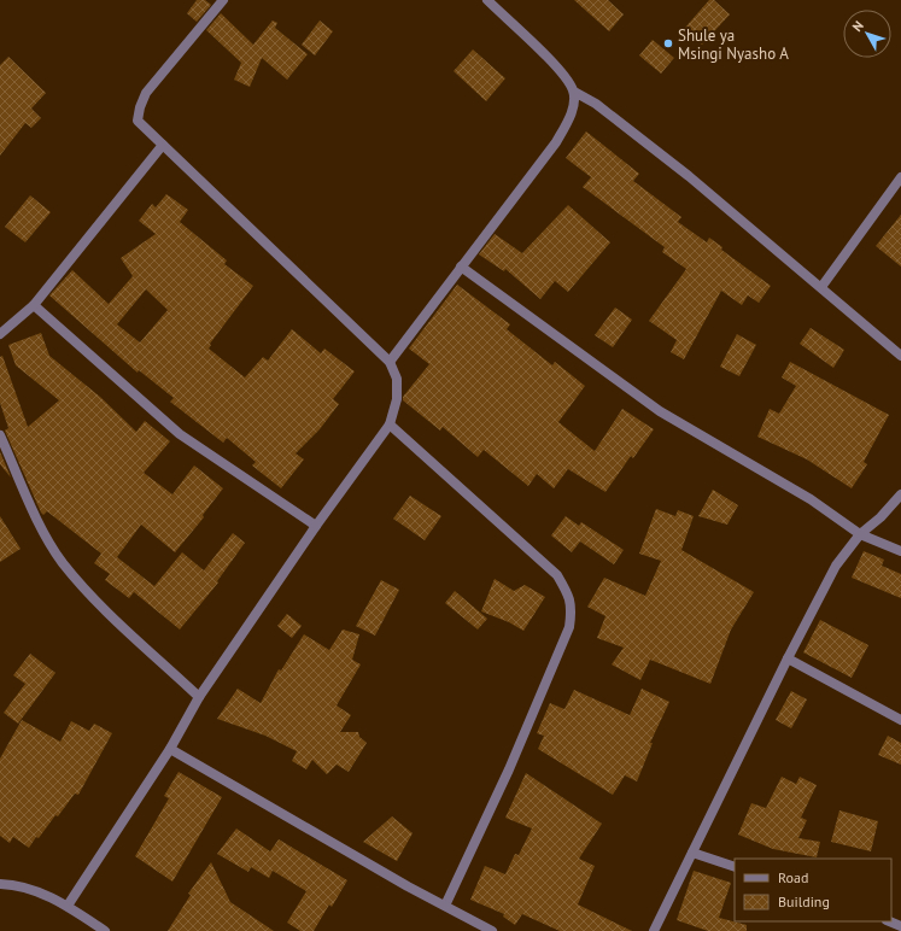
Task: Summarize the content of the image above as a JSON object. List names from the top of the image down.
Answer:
{
  "places": ["Shule ya Msingi Nyasho A"],
  "legend": ["Road", "Building"],
  "north": "top left"
}
